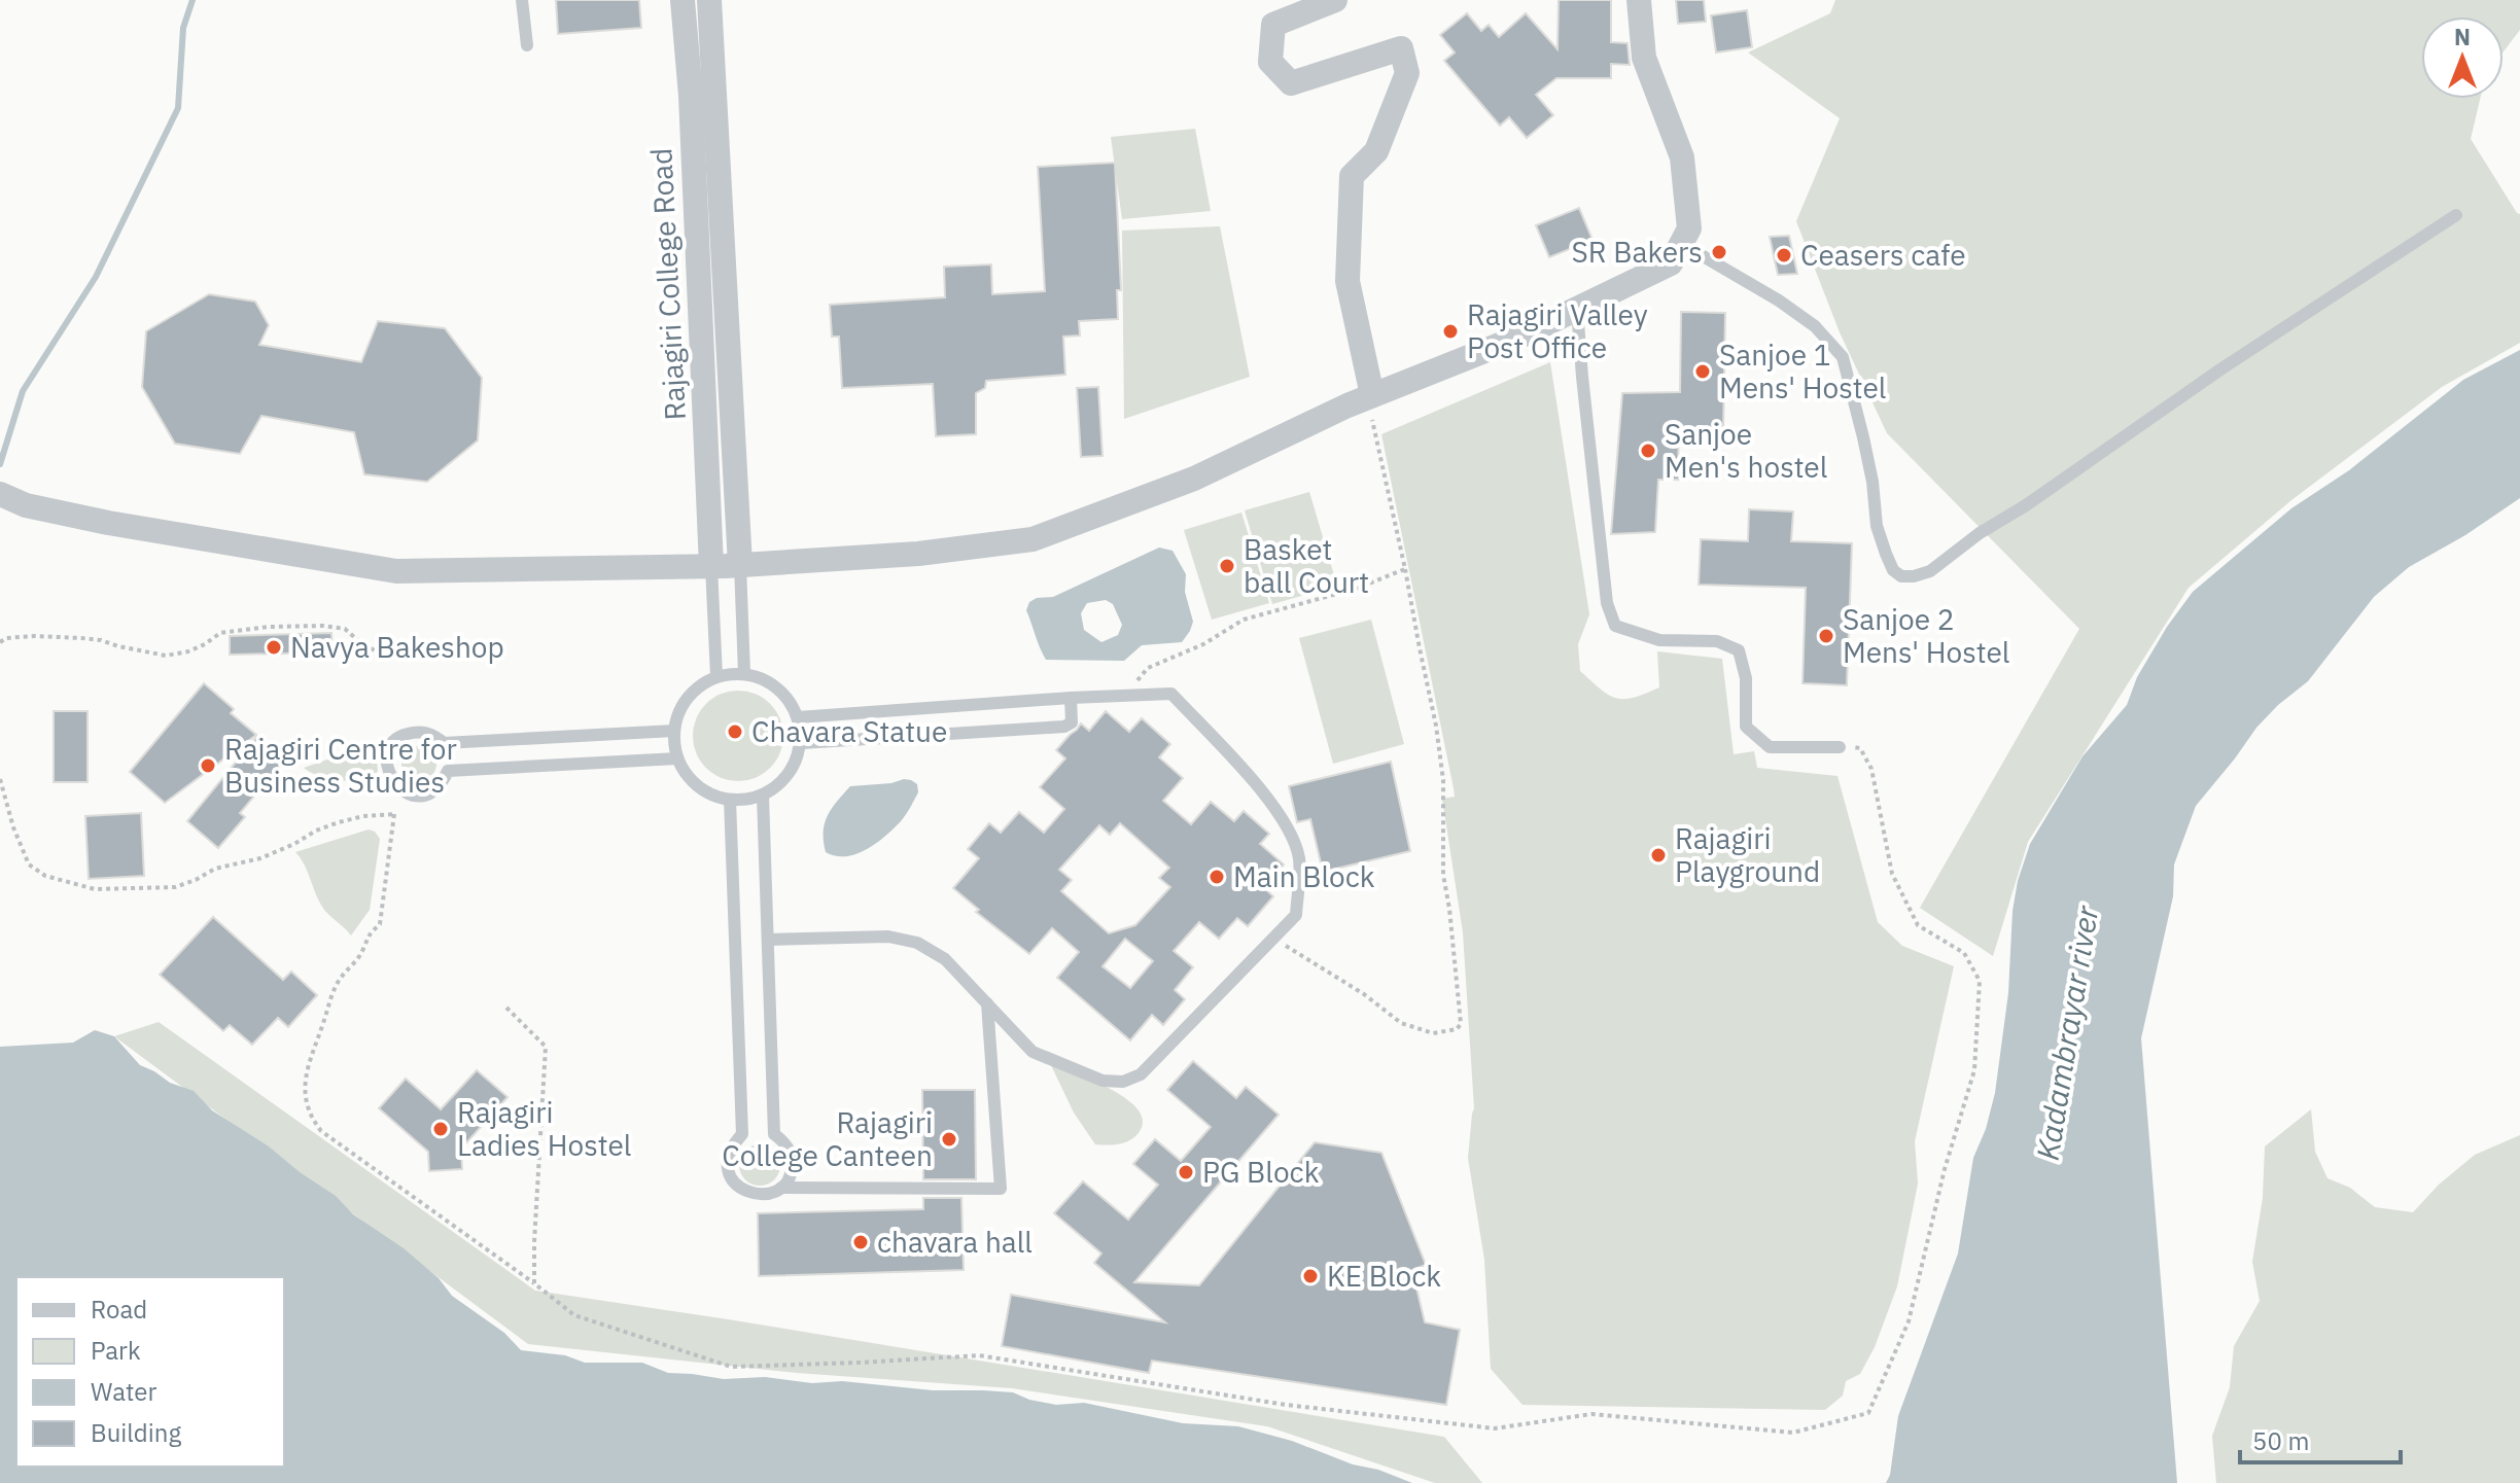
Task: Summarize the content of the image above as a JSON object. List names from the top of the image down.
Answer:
{
  "streets": {
    "street": ["Rajagiri College Road"]
  },
  "water": ["Kadambrayar river"],
  "places": [
    "SR Bakers",
    "Ceasers cafe",
    "Rajagiri Valley Post Office",
    "Sanjoe 1 Mens' Hostel",
    "Sanjoe Men's hostel",
    "Basket ball Court",
    "Sanjoe 2 Mens' Hostel",
    "Navya Bakeshop",
    "Chavara Statue",
    "Rajagiri Centre for Business Studies",
    "Rajagiri Playground",
    "Main Block",
    "Rajagiri Ladies Hostel",
    "Rajagiri College Canteen",
    "PG Block",
    "chavara hall",
    "KE Block"
  ],
  "legend": [
    "Road",
    "Park",
    "Water",
    "Building"
  ],
  "scale_bar": "50 m",
  "north": "top"
}
